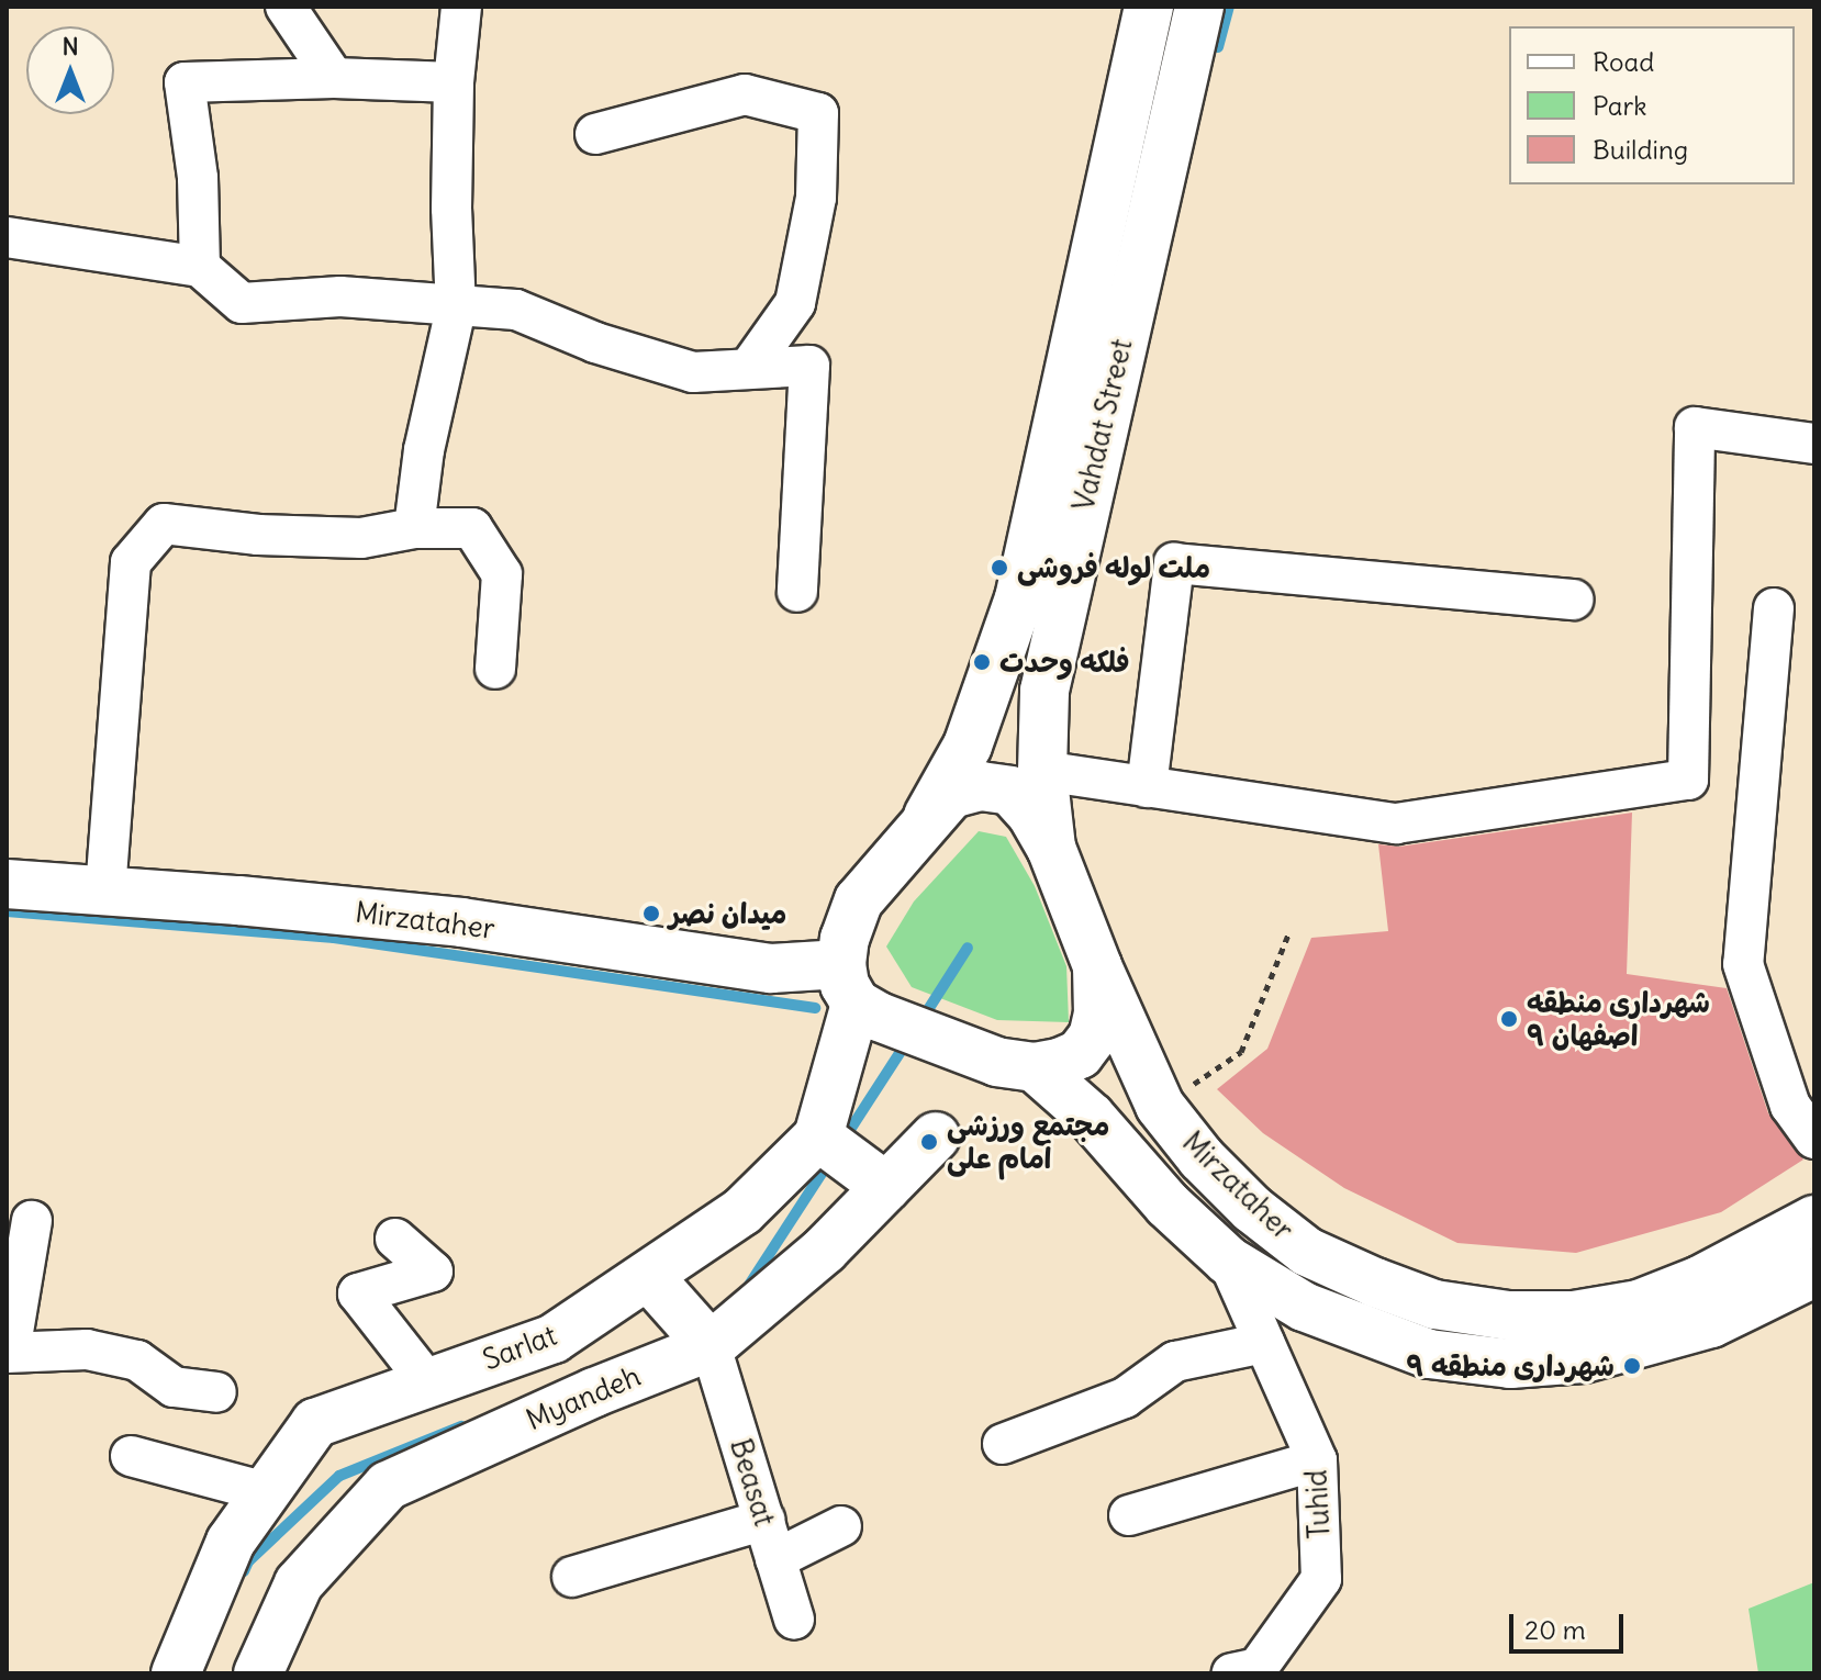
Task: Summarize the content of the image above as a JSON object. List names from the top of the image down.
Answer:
{
  "streets": {
    "main road": [
      "Vahdat Street",
      "Mirzataher",
      "Sarlat",
      "Myandeh"
    ],
    "street": ["Beasat", "Tuhid"]
  },
  "crossings": [
    ["Vahdat Street", "Mirzataher"],
    ["Vahdat Street", "Sarlat"],
    ["Mirzataher", "Sarlat"],
    ["Sarlat", "Myandeh"],
    ["Myandeh", "Beasat"]
  ],
  "places": [
    "ملت لوله فروشی",
    "فلکه وحدت",
    "میدان نصر",
    "شهرداری منطقه ۹ اصفهان",
    "مجتمع ورزشی امام علی",
    "شهرداری منطقه ۹"
  ],
  "legend": ["Road", "Park", "Building"],
  "scale_bar": "20 m",
  "north": "top"
}
